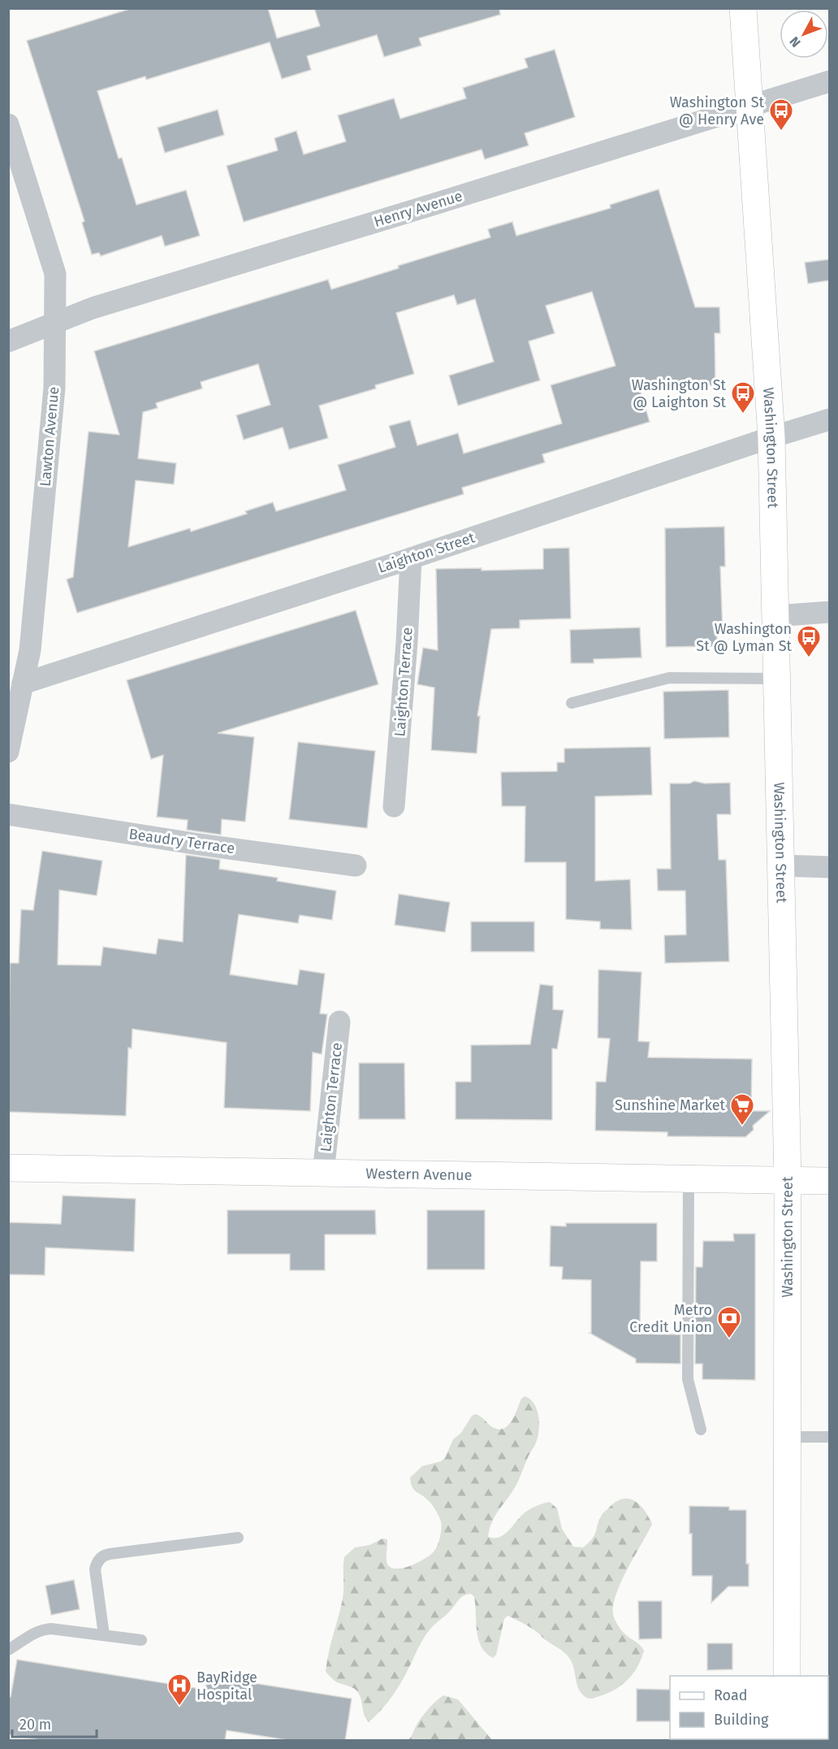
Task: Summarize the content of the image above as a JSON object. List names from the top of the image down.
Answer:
{
  "streets": {
    "main road": ["Washington Street", "Western Avenue"],
    "street": [
      "Henry Avenue",
      "Lawton Avenue",
      "Laighton Street",
      "Laighton Terrace",
      "Beaudry Terrace"
    ]
  },
  "crossings": [
    ["Henry Avenue", "Lawton Avenue"],
    ["Henry Avenue", "Washington Street"],
    ["Lawton Avenue", "Laighton Street"],
    ["Washington Street", "Laighton Street"],
    ["Washington Street", "Western Avenue"],
    ["Laighton Street", "Laighton Terrace"],
    ["Laighton Terrace", "Western Avenue"]
  ],
  "places": {
    "bus stop": ["Washington St @ Henry Ave", "Washington St @ Laighton St", "Washington St @ Lyman St"],
    "supermarket": ["Sunshine Market"],
    "bank": ["Metro Credit Union"],
    "hospital": ["BayRidge Hospital"]
  },
  "legend": ["Road", "Building"],
  "scale_bar": "20 m",
  "north": "bottom left"
}
